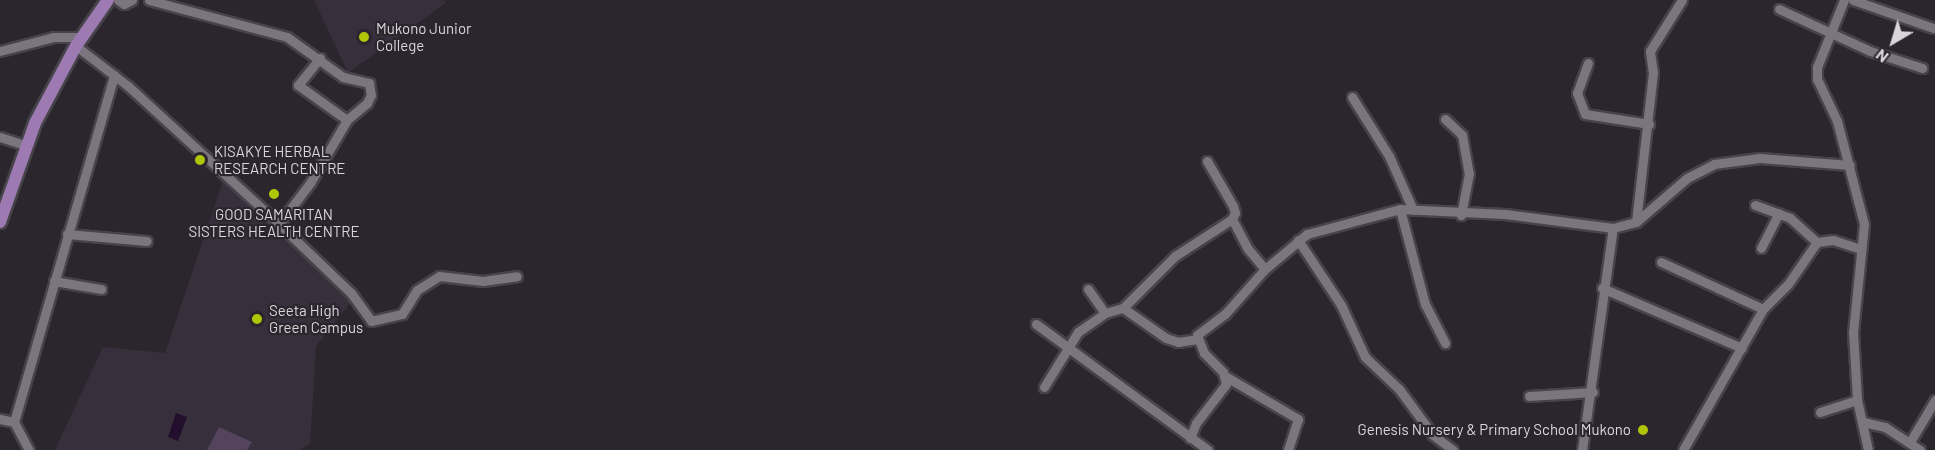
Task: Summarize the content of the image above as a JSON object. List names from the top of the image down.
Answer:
{
  "places": [
    "Mukono Junior College",
    "KISAKYE HERBAL RESEARCH CENTRE",
    "GOOD SAMARITAN SISTERS HEALTH CENTRE",
    "Seeta High Green Campus",
    "Genesis Nursery & Primary School Mukono"
  ],
  "north": "bottom left"
}
